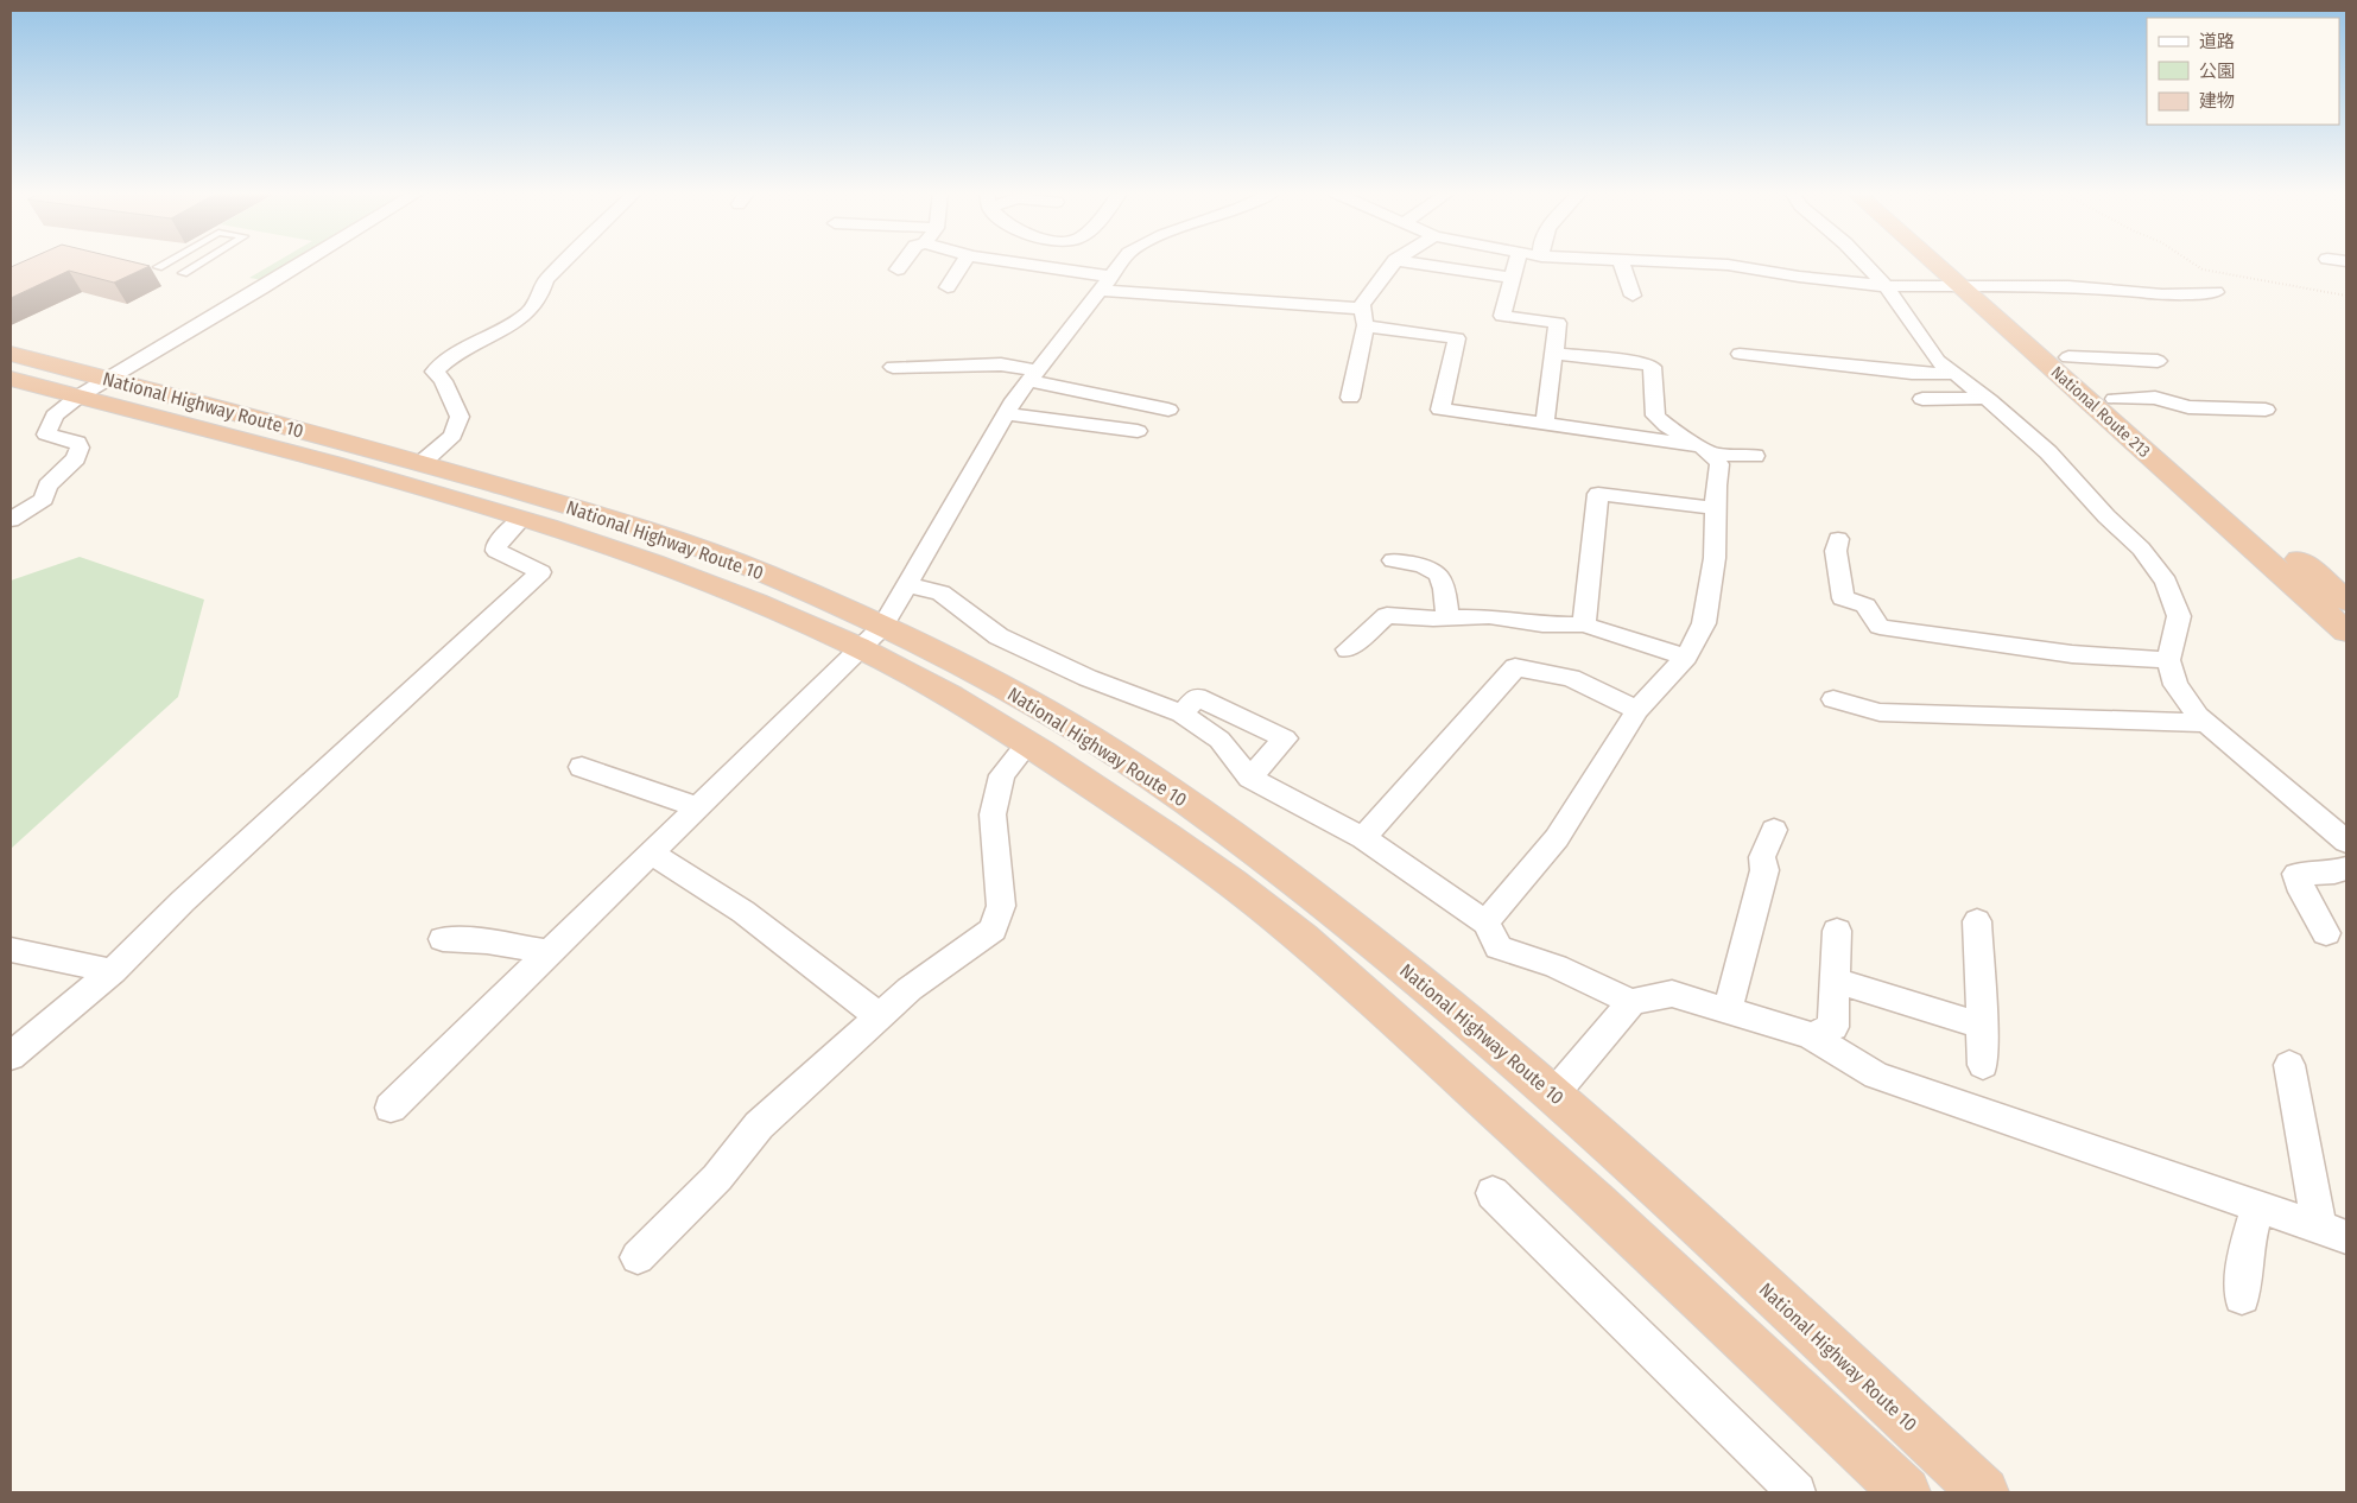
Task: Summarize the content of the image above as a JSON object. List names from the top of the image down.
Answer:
{
  "streets": {
    "highway": ["National Highway Route 10", "National Route 213"]
  },
  "legend": ["道路", "公園", "建物"]
}
